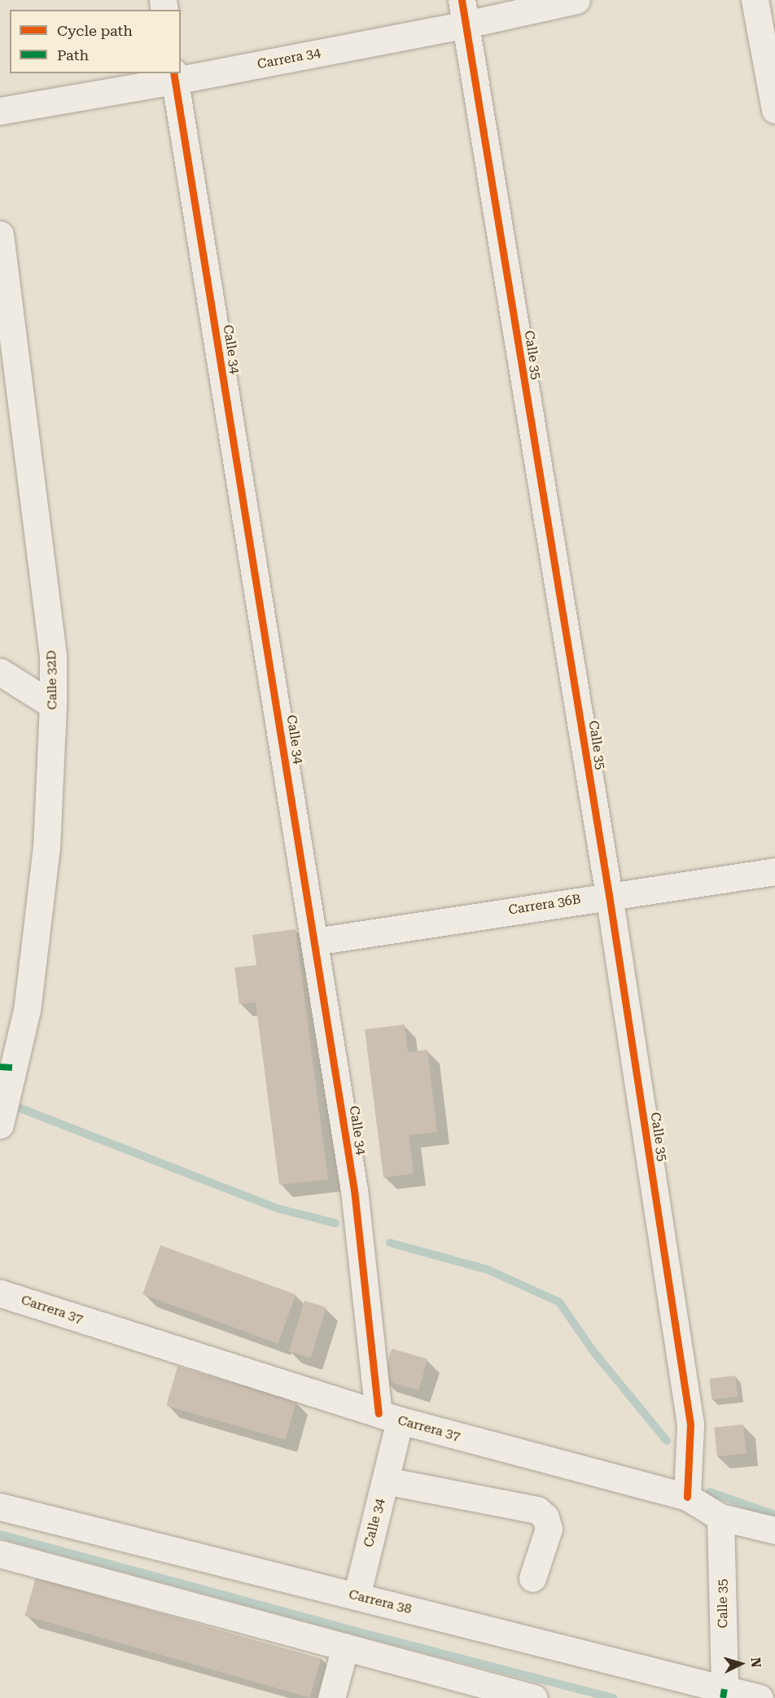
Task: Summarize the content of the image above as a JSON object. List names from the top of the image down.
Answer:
{
  "streets": {
    "street": [
      "Carrera 34",
      "Calle 34",
      "Calle 35",
      "Calle 32D",
      "Carrera 36B",
      "Carrera 37",
      "Carrera 38"
    ]
  },
  "crossings": [
    ["Carrera 34", "Calle 34"],
    ["Carrera 34", "Calle 35"],
    ["Calle 34", "Carrera 36B"],
    ["Calle 34", "Carrera 37"],
    ["Calle 34", "Carrera 38"],
    ["Calle 35", "Carrera 36B"],
    ["Calle 35", "Carrera 37"],
    ["Calle 35", "Carrera 38"]
  ],
  "legend": ["Cycle path", "Path"],
  "north": "right"
}
